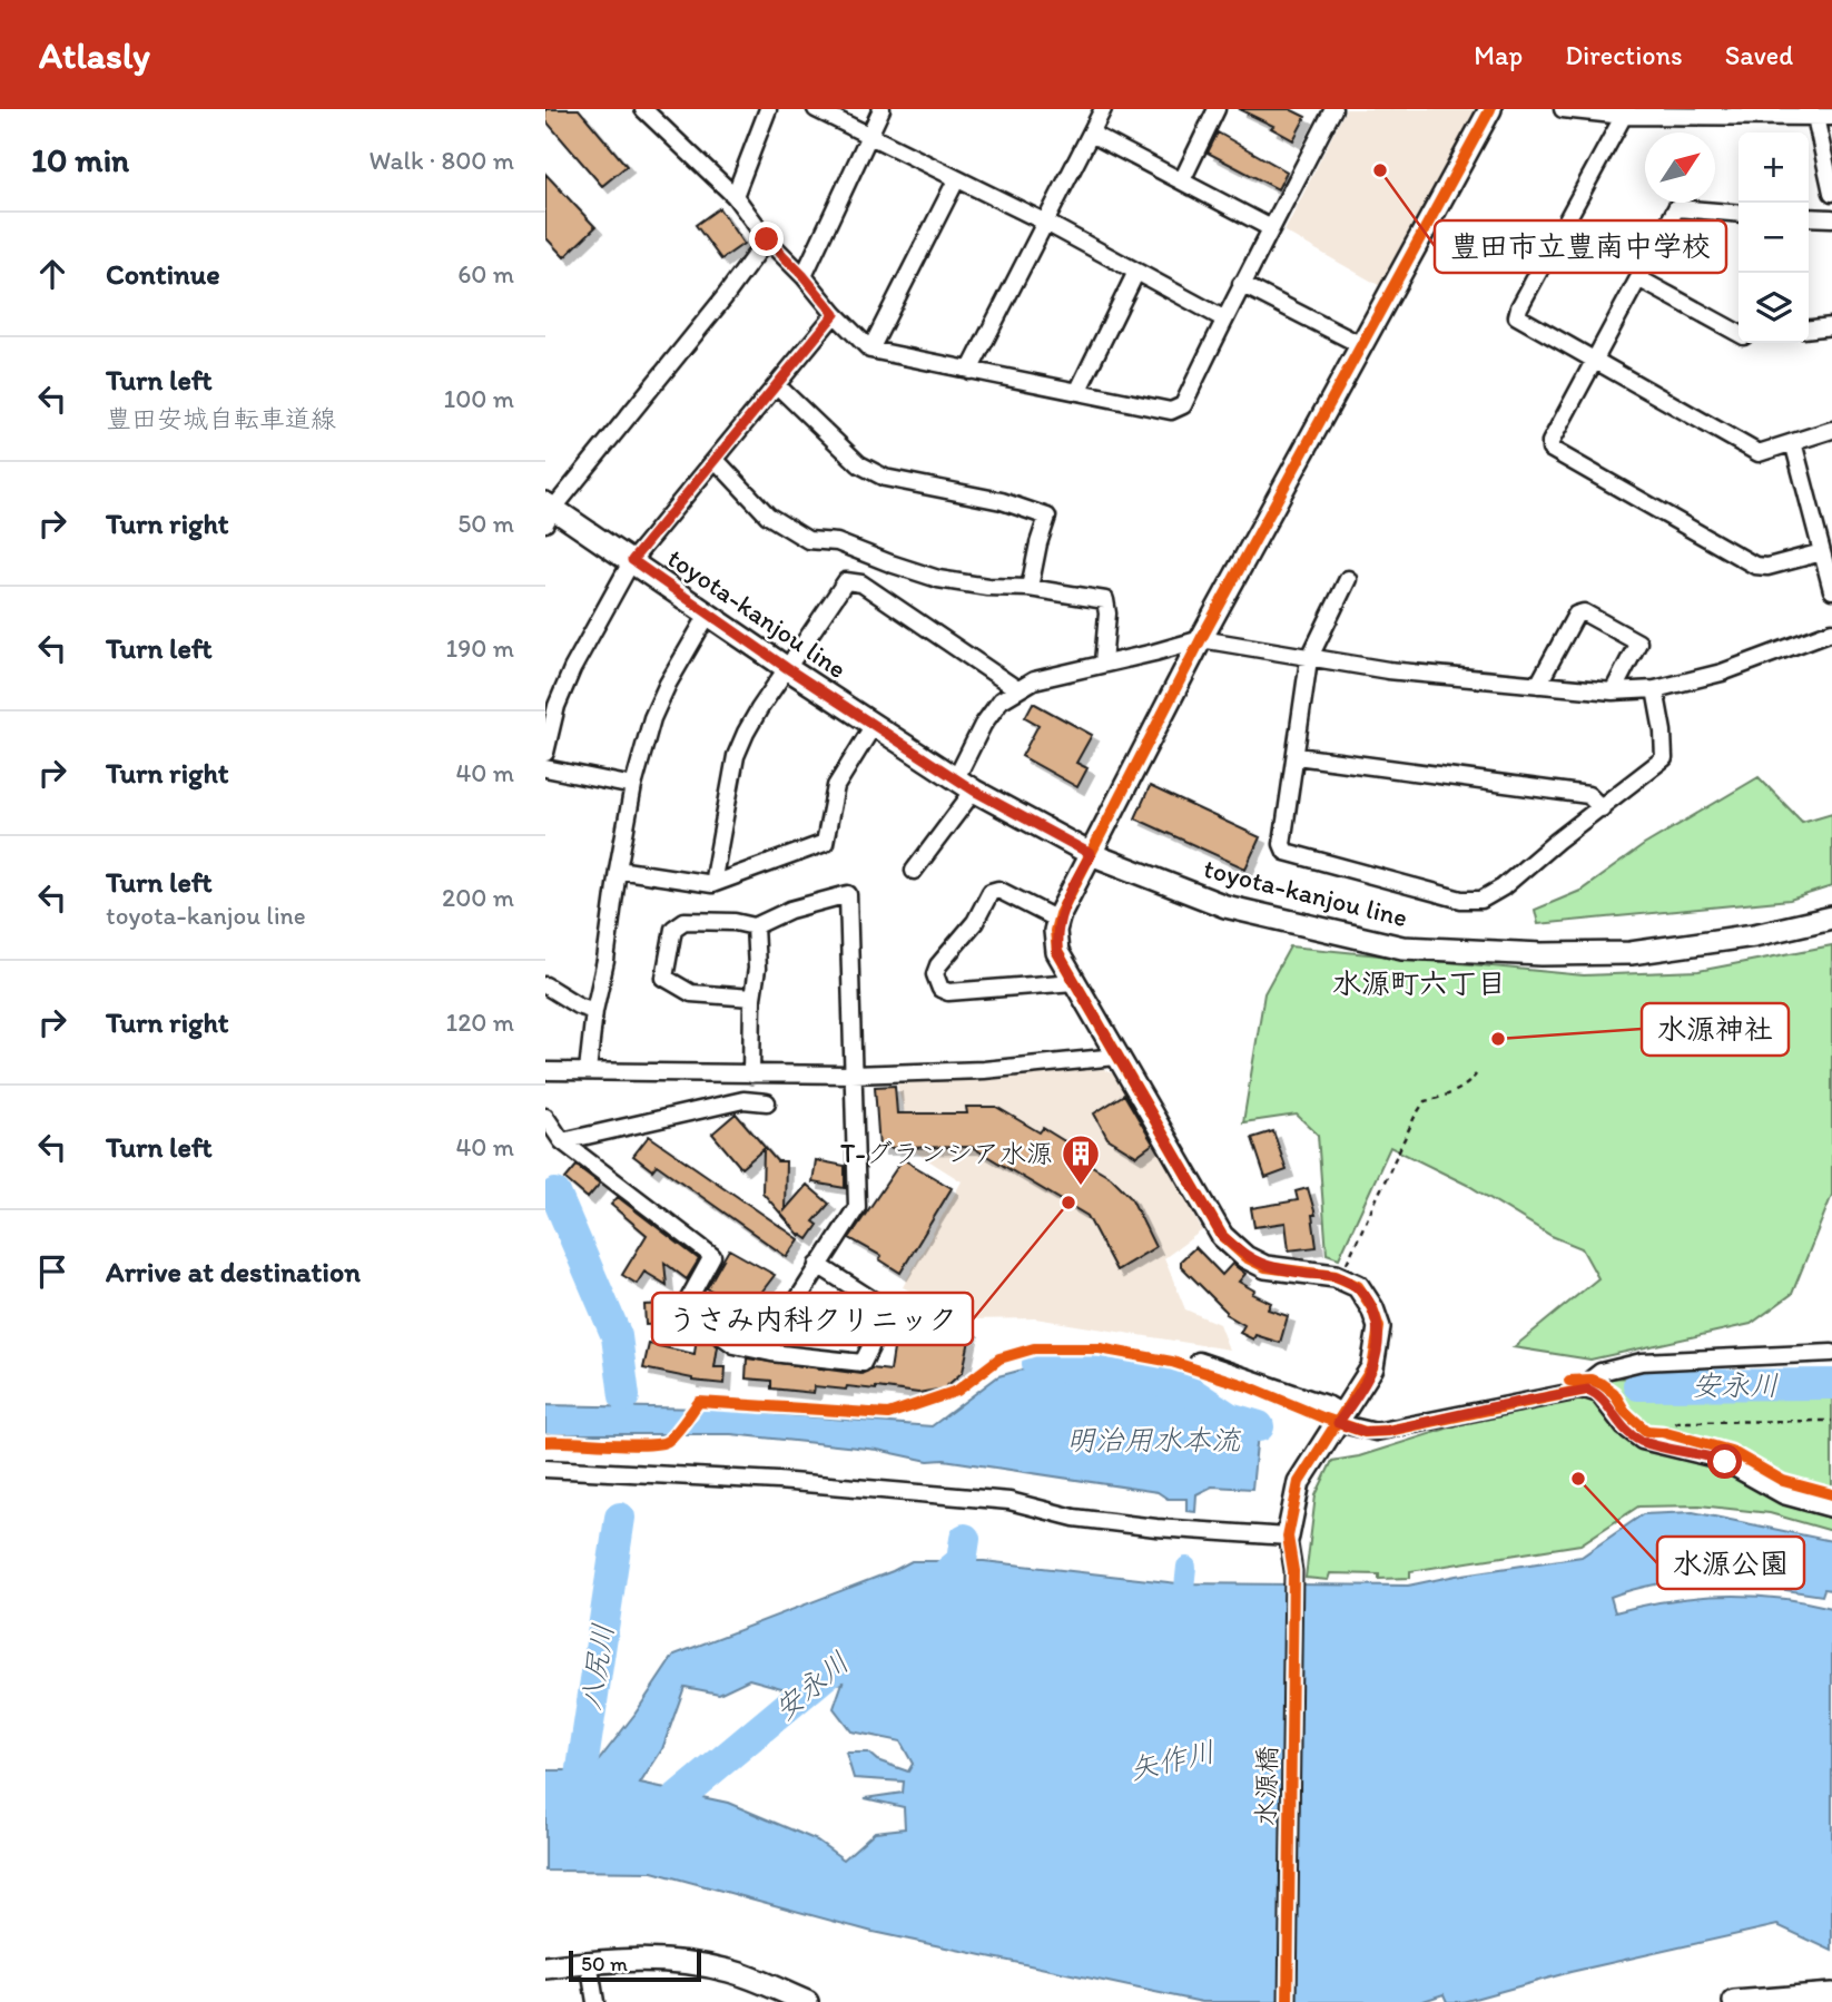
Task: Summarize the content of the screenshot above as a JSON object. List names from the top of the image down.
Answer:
{
  "streets": {
    "main road": ["toyota-kanjou line"],
    "street": ["水源橋"]
  },
  "districts": ["水源町六丁目"],
  "water": [
    "安永川",
    "明治用水本流",
    "八尻川",
    "矢作川"
  ],
  "places": {
    "other": [
      "豊田市立豊南中学校",
      "水源神社",
      "うさみ内科クリニック",
      "水源公園"
    ],
    "building": ["T-グランシア水源"]
  },
  "scale_bar": "50 m",
  "north": "top right",
  "page": {
    "header": "Atlasly",
    "nav": ["Map", "Directions", "Saved"],
    "heading": ["10 min", "Walk · 800 m"],
    "map_buttons": ["+", "−"],
    "list": [
      ["Continue", "60 m"],
      ["Turn left", "豊田安城自転車道線", "100 m"],
      ["Turn right", "50 m"],
      ["Turn left", "190 m"],
      ["Turn right", "40 m"],
      ["Turn left", "toyota-kanjou line", "200 m"],
      ["Turn right", "120 m"],
      ["Turn left", "40 m"],
      "Arrive at destination"
    ],
    "scale": "50 m"
  }
}
